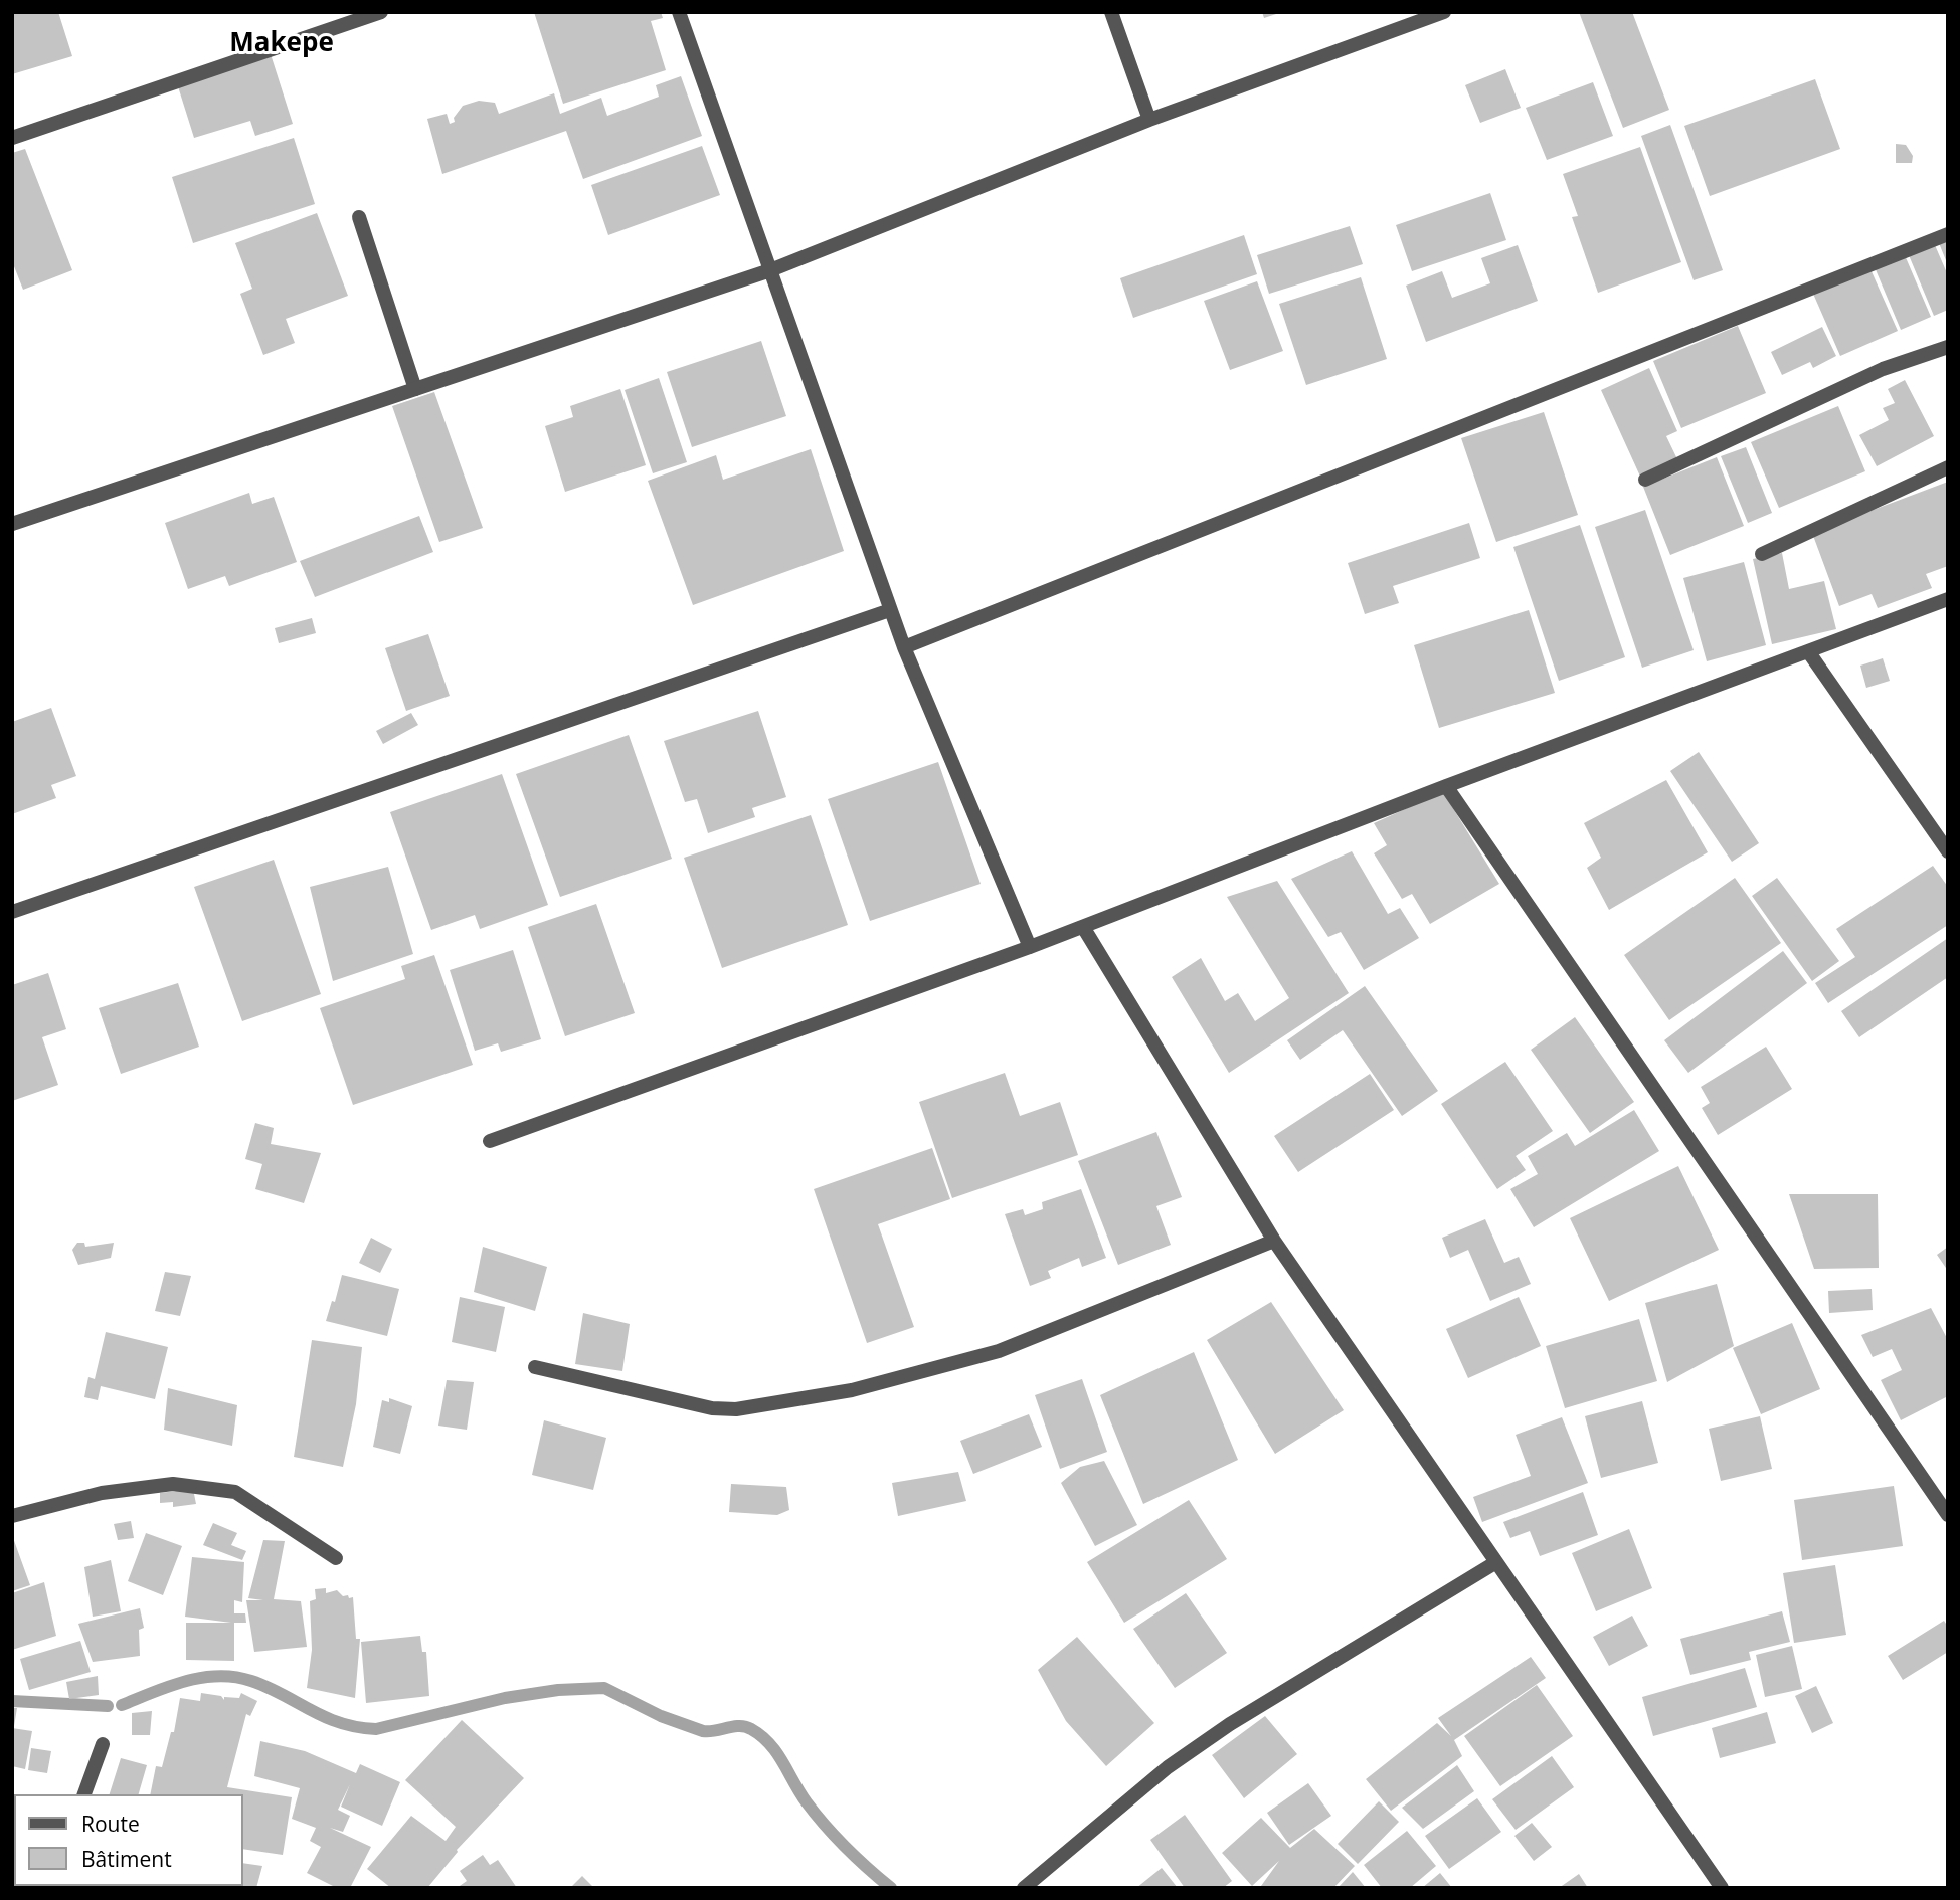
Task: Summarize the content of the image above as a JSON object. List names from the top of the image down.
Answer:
{
  "districts": ["Makepe"],
  "legend": ["Route", "Bâtiment"]
}
